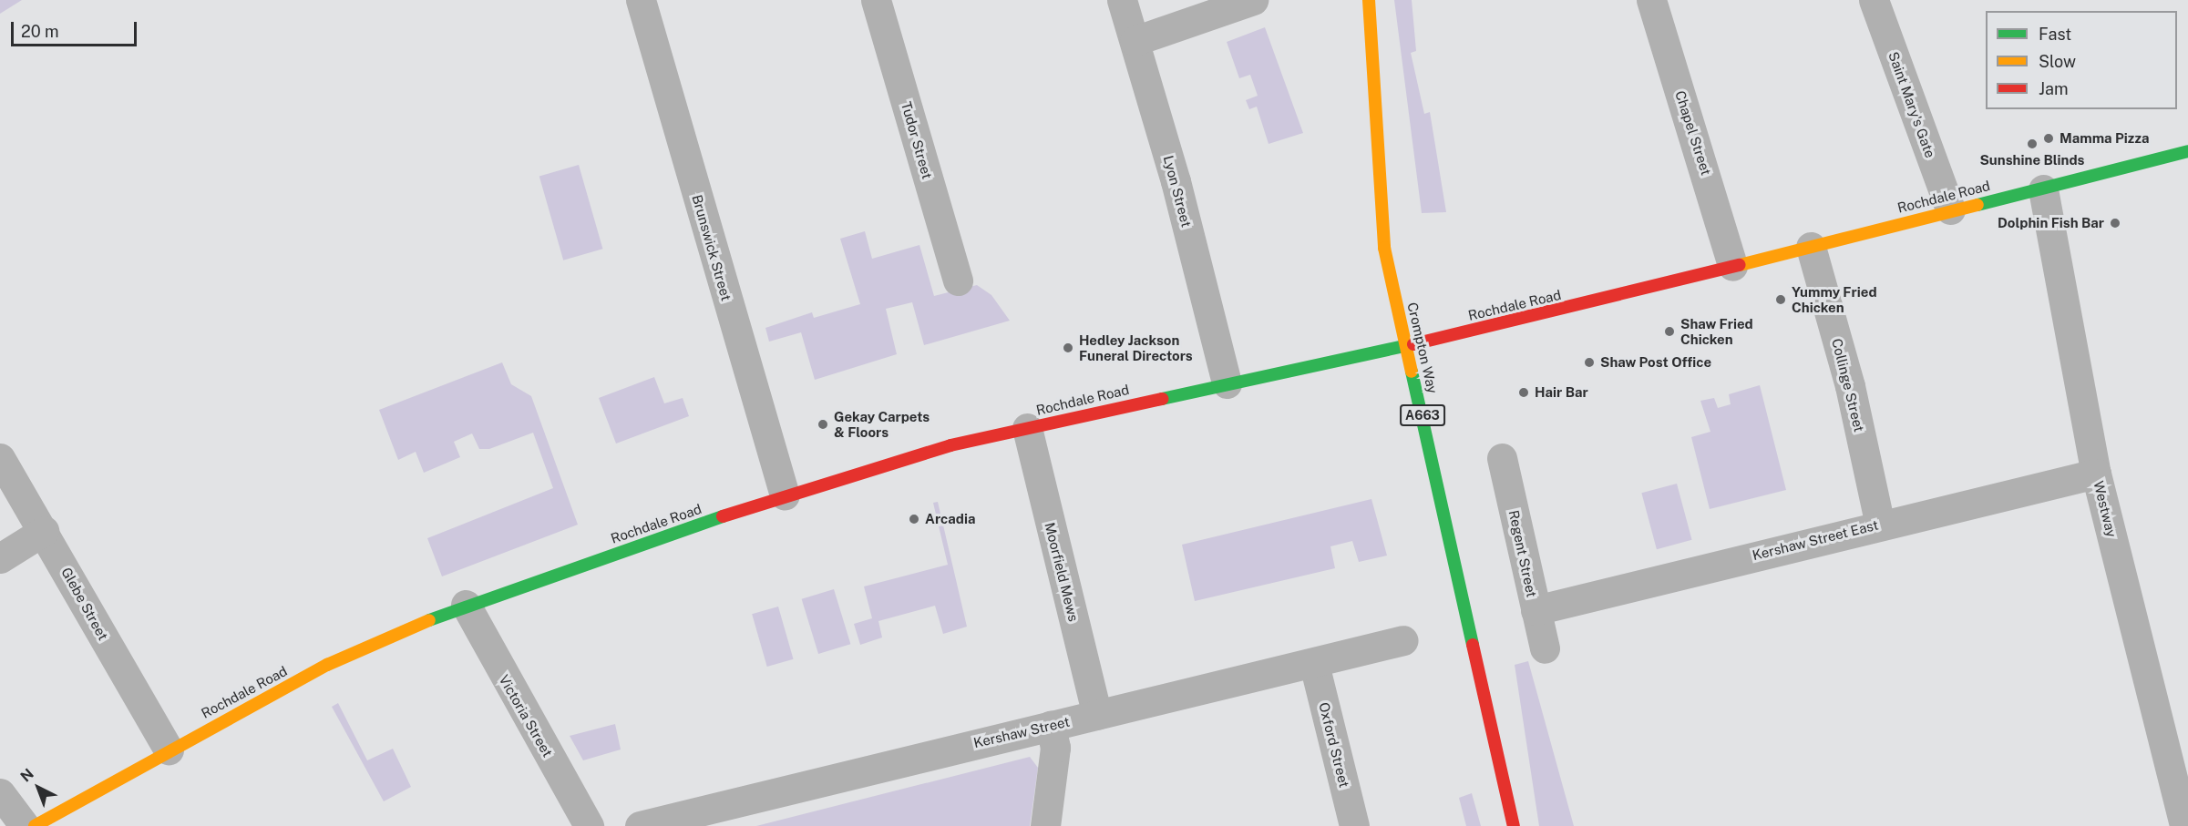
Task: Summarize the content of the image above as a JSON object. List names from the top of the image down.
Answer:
{
  "streets": {
    "main road": ["Rochdale Road", "Crompton Way", "A663"],
    "street": [
      "Saint Mary's Gate",
      "Chapel Street",
      "Tudor Street",
      "Lyon Street",
      "Brunswick Street",
      "Collinge Street",
      "Westway",
      "Kershaw Street East",
      "Regent Street",
      "Moorfield Mews",
      "Glebe Street",
      "Victoria Street",
      "Kershaw Street",
      "Oxford Street"
    ]
  },
  "crossings": [
    ["Saint Mary's Gate", "Rochdale Road"],
    ["Chapel Street", "Rochdale Road"],
    ["Lyon Street", "Rochdale Road"],
    ["Rochdale Road", "Brunswick Street"],
    ["Rochdale Road", "Crompton Way"],
    ["Rochdale Road", "Collinge Street"],
    ["Rochdale Road", "Westway"],
    ["Rochdale Road", "Moorfield Mews"],
    ["Rochdale Road", "Glebe Street"],
    ["Rochdale Road", "Victoria Street"],
    ["Collinge Street", "Kershaw Street East"],
    ["Westway", "Kershaw Street East"],
    ["Kershaw Street East", "Regent Street"],
    ["Moorfield Mews", "Kershaw Street"],
    ["Kershaw Street", "Oxford Street"]
  ],
  "places": [
    "Mamma Pizza",
    "Sunshine Blinds",
    "Dolphin Fish Bar",
    "Yummy Fried Chicken",
    "Shaw Fried Chicken",
    "Hedley Jackson Funeral Directors",
    "Shaw Post Office",
    "Hair Bar",
    "Gekay Carpets & Floors",
    "Arcadia"
  ],
  "legend": ["Fast", "Slow", "Jam"],
  "scale_bar": "20 m",
  "north": "top left"
}
